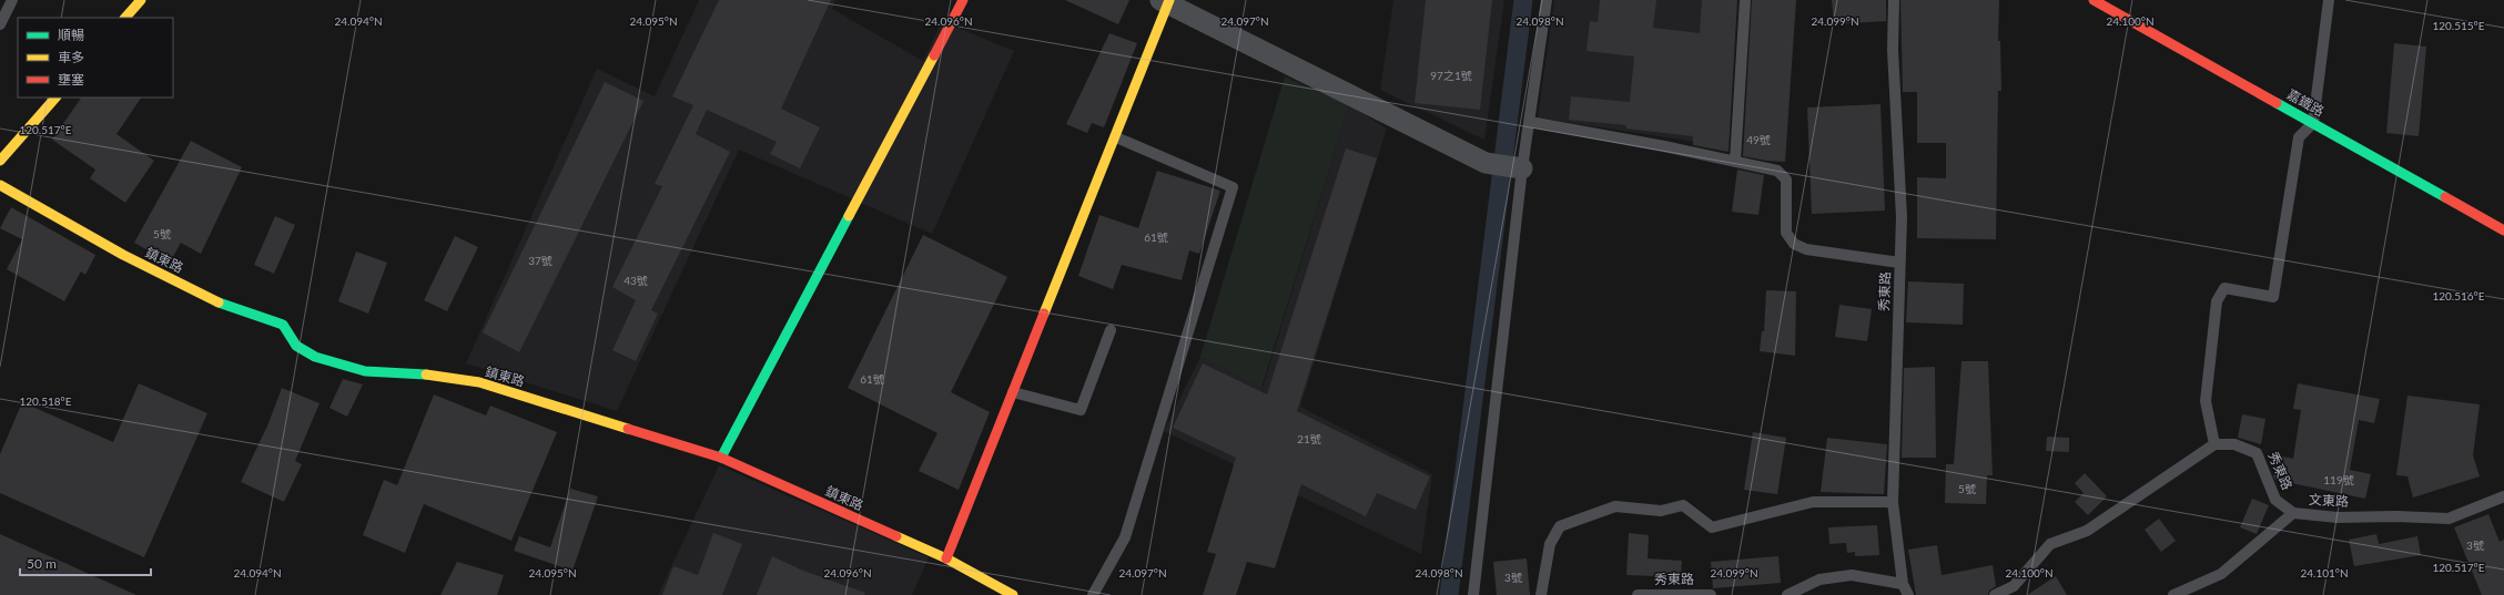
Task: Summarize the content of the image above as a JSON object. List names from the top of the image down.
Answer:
{
  "streets": {
    "street": ["嘉鐵路", "鎮東路"],
    "lane": ["秀東路", "文東路"]
  },
  "crossings": [
    ["秀東路", "文東路"]
  ],
  "house_numbers": [
    "97之1號",
    "49號",
    "5號",
    "61號",
    "37號",
    "43號",
    "61號",
    "21號",
    "119號",
    "5號",
    "3號",
    "3號"
  ],
  "legend": ["順暢", "車多", "壅塞"],
  "scale_bar": "50 m",
  "coordinates": [
    "24.094°N",
    "24.095°N",
    "24.096°N",
    "24.097°N",
    "24.098°N",
    "24.099°N",
    "24.100°N",
    "120.515°E",
    "120.517°E",
    "120.516°E",
    "120.518°E",
    "24.101°N"
  ]
}
